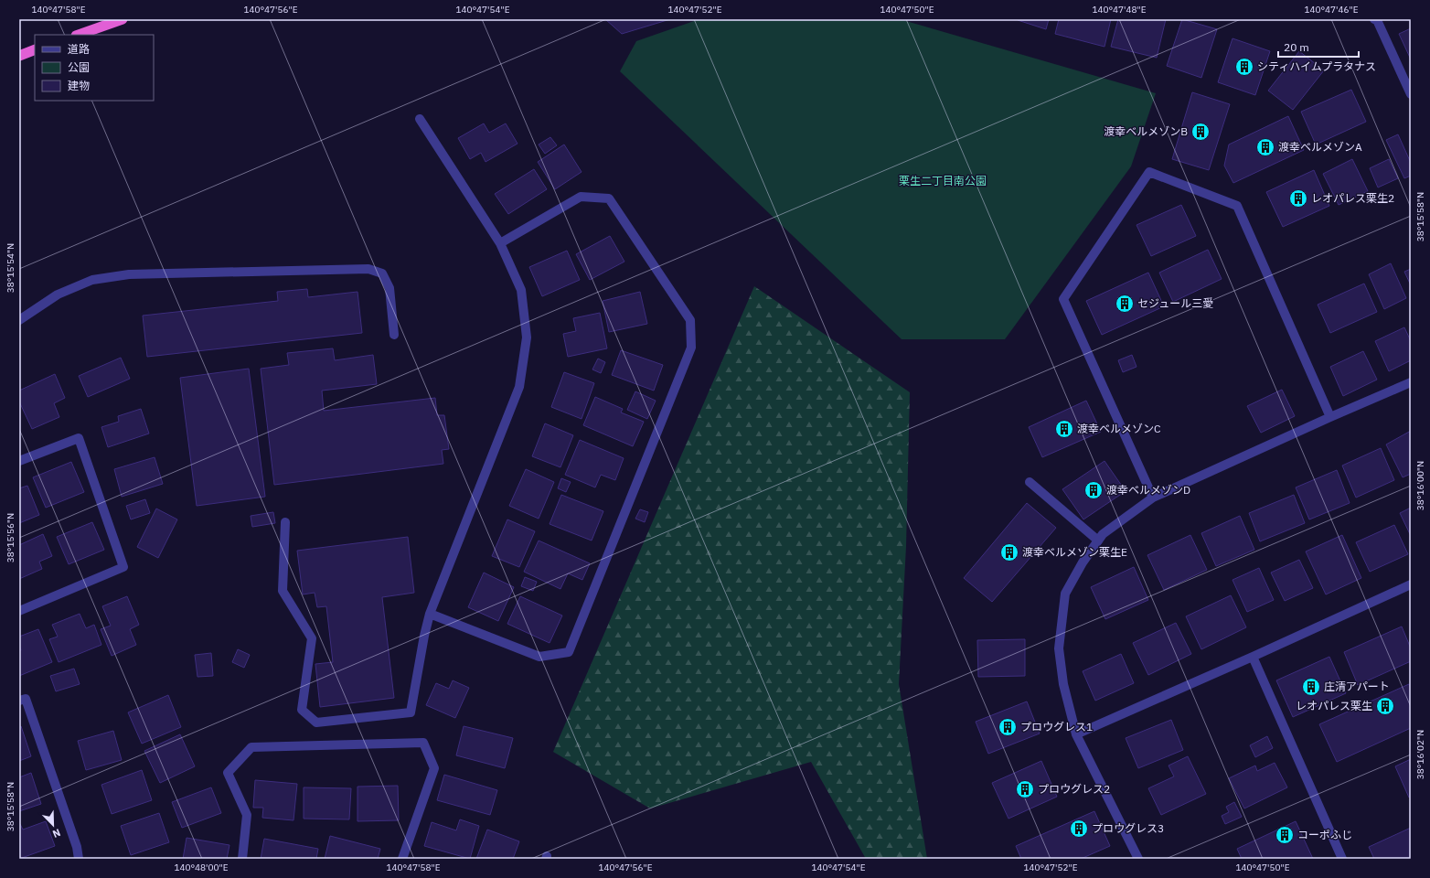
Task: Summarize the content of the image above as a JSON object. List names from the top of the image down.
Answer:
{
  "parks": ["栗生二丁目南公園"],
  "places": {
    "building": [
      "シティハイムプラタナス",
      "渡幸ベルメゾンB",
      "渡幸ベルメゾンA",
      "レオパレス栗生2",
      "セジュール三愛",
      "渡幸ベルメゾンC",
      "渡幸ベルメゾンD",
      "渡幸ベルメゾン栗生E",
      "庄清アパート",
      "レオパレス栗生",
      "プロウグレス1",
      "プロウグレス2",
      "プロウグレス3",
      "コーポふじ"
    ]
  },
  "legend": ["道路", "公園", "建物"],
  "scale_bar": "20 m",
  "north": "bottom right",
  "coordinates": [
    "140°47'58\"E",
    "140°47'56\"E",
    "140°47'54\"E",
    "140°47'52\"E",
    "140°47'50\"E",
    "140°47'48\"E",
    "140°47'46\"E",
    "38°15'58\"N",
    "38°15'54\"N",
    "38°16'00\"N",
    "38°15'56\"N",
    "38°16'02\"N",
    "140°48'00\"E"
  ]
}
